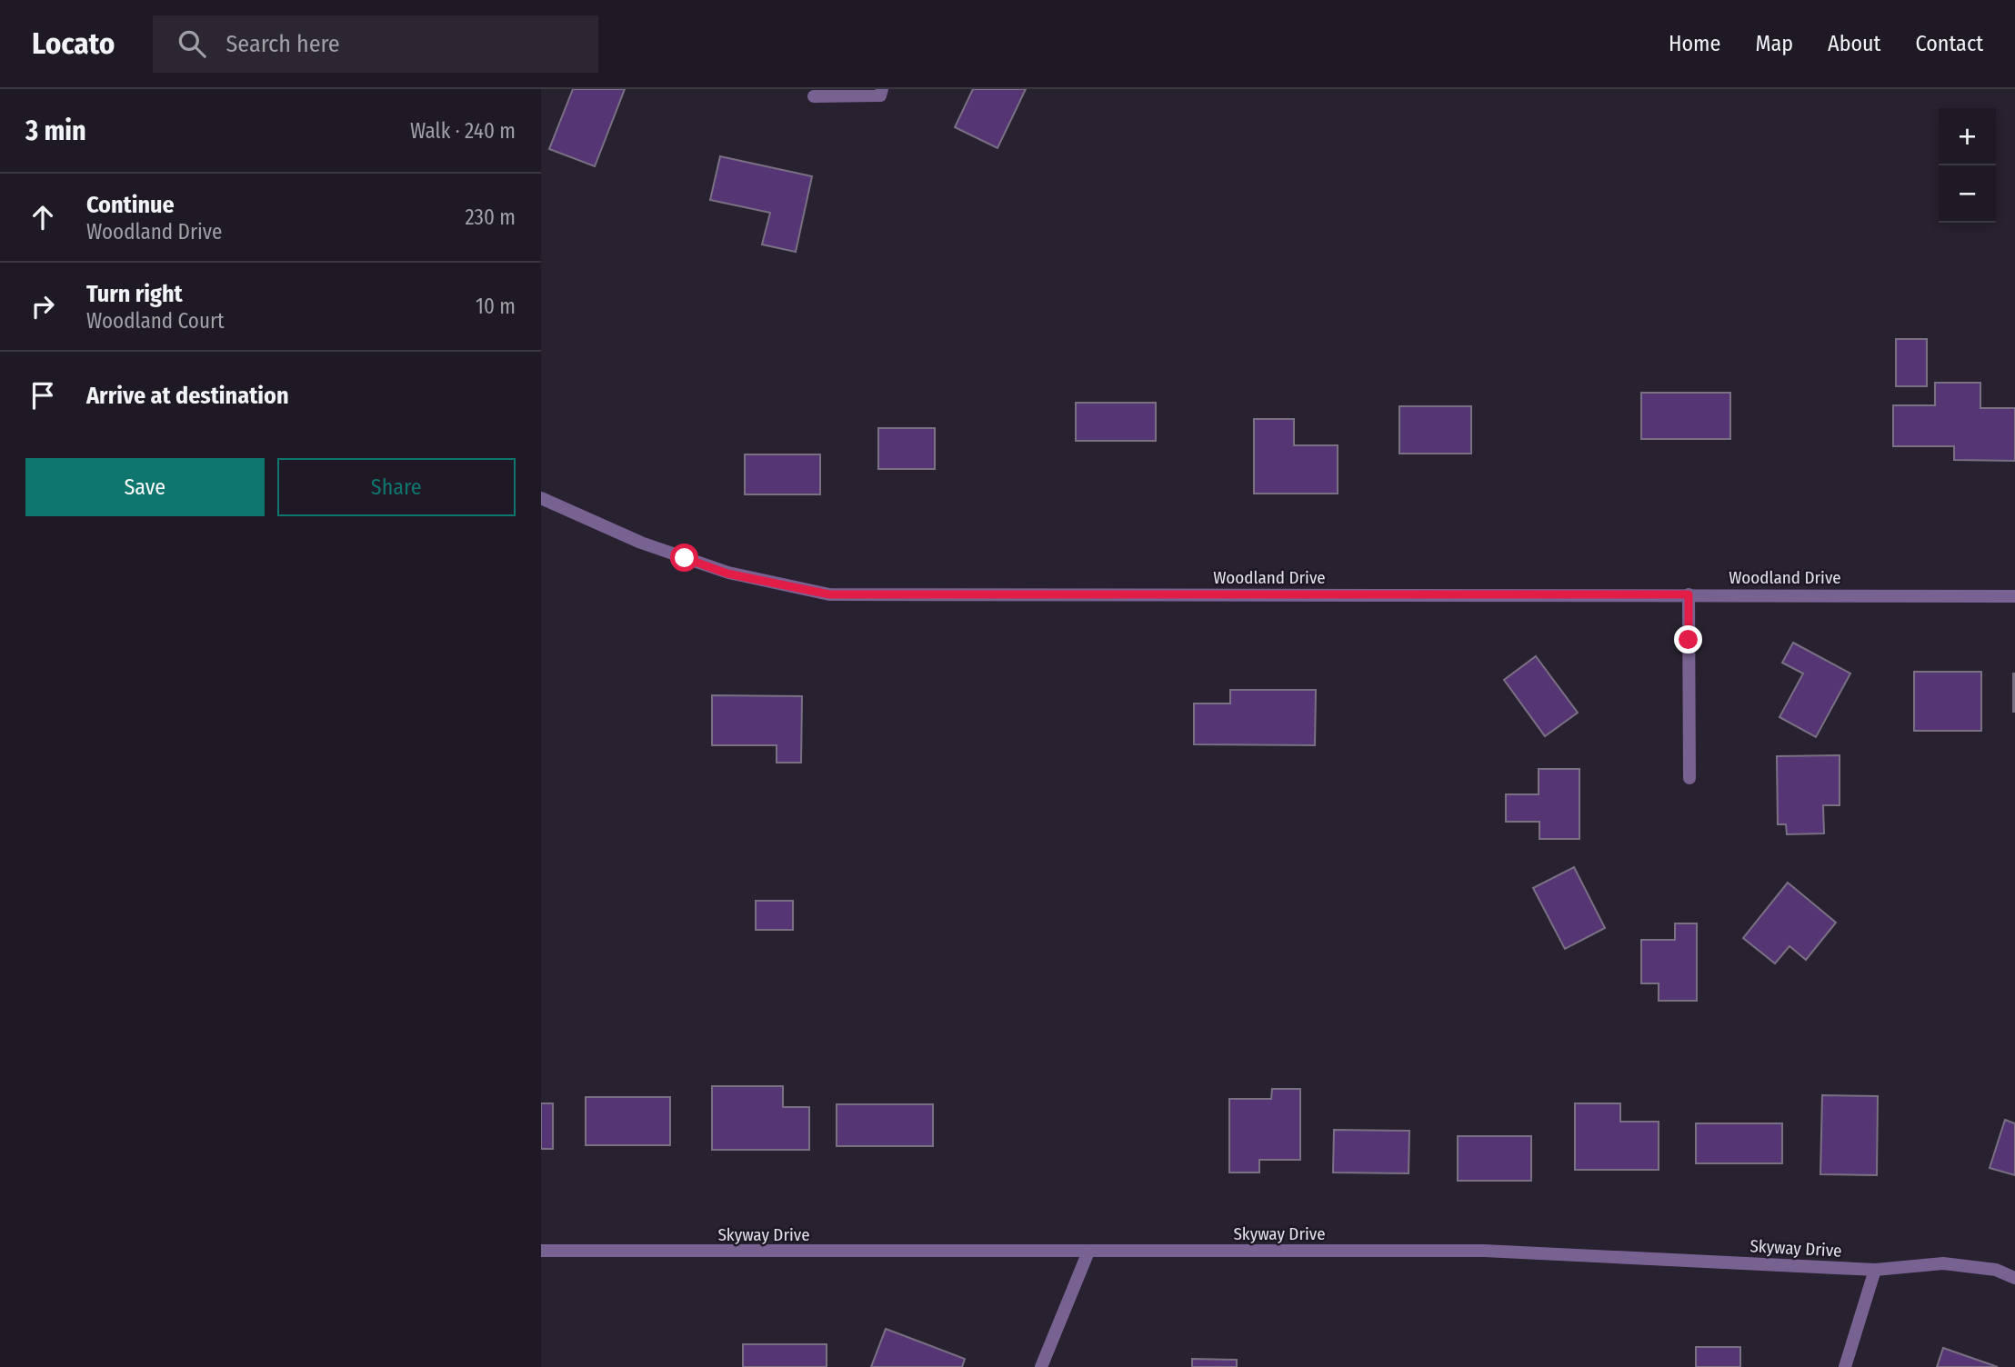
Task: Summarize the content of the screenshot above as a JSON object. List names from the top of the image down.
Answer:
{
  "streets": {
    "street": ["Woodland Drive", "Skyway Drive"]
  },
  "page": {
    "header": "Locato",
    "search": "Search here",
    "nav": [
      "Home",
      "Map",
      "About",
      "Contact"
    ],
    "heading": ["3 min", "Walk · 240 m"],
    "map_buttons": ["+", "−"],
    "list": [
      ["Continue", "Woodland Drive", "230 m"],
      ["Turn right", "Woodland Court", "10 m"],
      "Arrive at destination"
    ],
    "buttons": ["Save", "Share"]
  }
}
